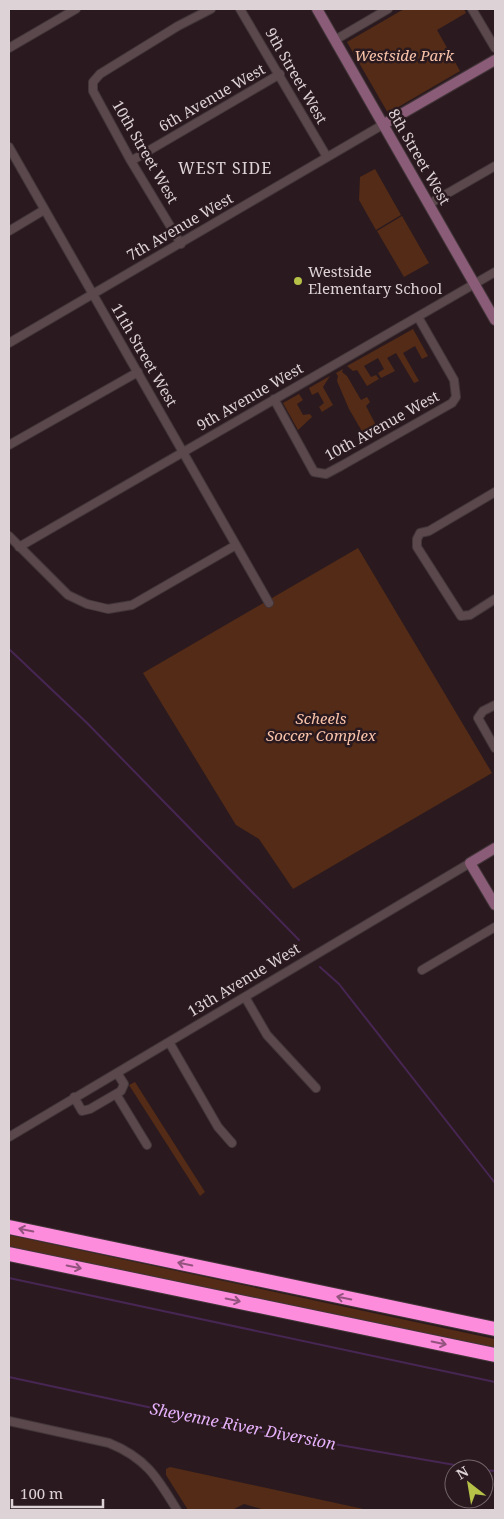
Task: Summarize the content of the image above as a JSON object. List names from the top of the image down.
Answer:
{
  "streets": {
    "street": [
      "9th Street West",
      "6th Avenue West",
      "10th Street West",
      "8th Street West",
      "7th Avenue West",
      "11th Street West",
      "9th Avenue West",
      "10th Avenue West",
      "13th Avenue West"
    ]
  },
  "crossings": [
    ["9th Street West", "6th Avenue West"],
    ["9th Street West", "7th Avenue West"],
    ["6th Avenue West", "10th Street West"],
    ["10th Street West", "7th Avenue West"],
    ["8th Street West", "7th Avenue West"],
    ["8th Street West", "9th Avenue West"],
    ["7th Avenue West", "11th Street West"],
    ["11th Street West", "9th Avenue West"],
    ["9th Avenue West", "10th Avenue West"]
  ],
  "districts": ["WEST SIDE"],
  "water": ["Sheyenne River Diversion"],
  "parks": ["Westside Park", "Scheels Soccer Complex"],
  "places": ["Westside Elementary School"],
  "scale_bar": "100 m",
  "north": "top left"
}
